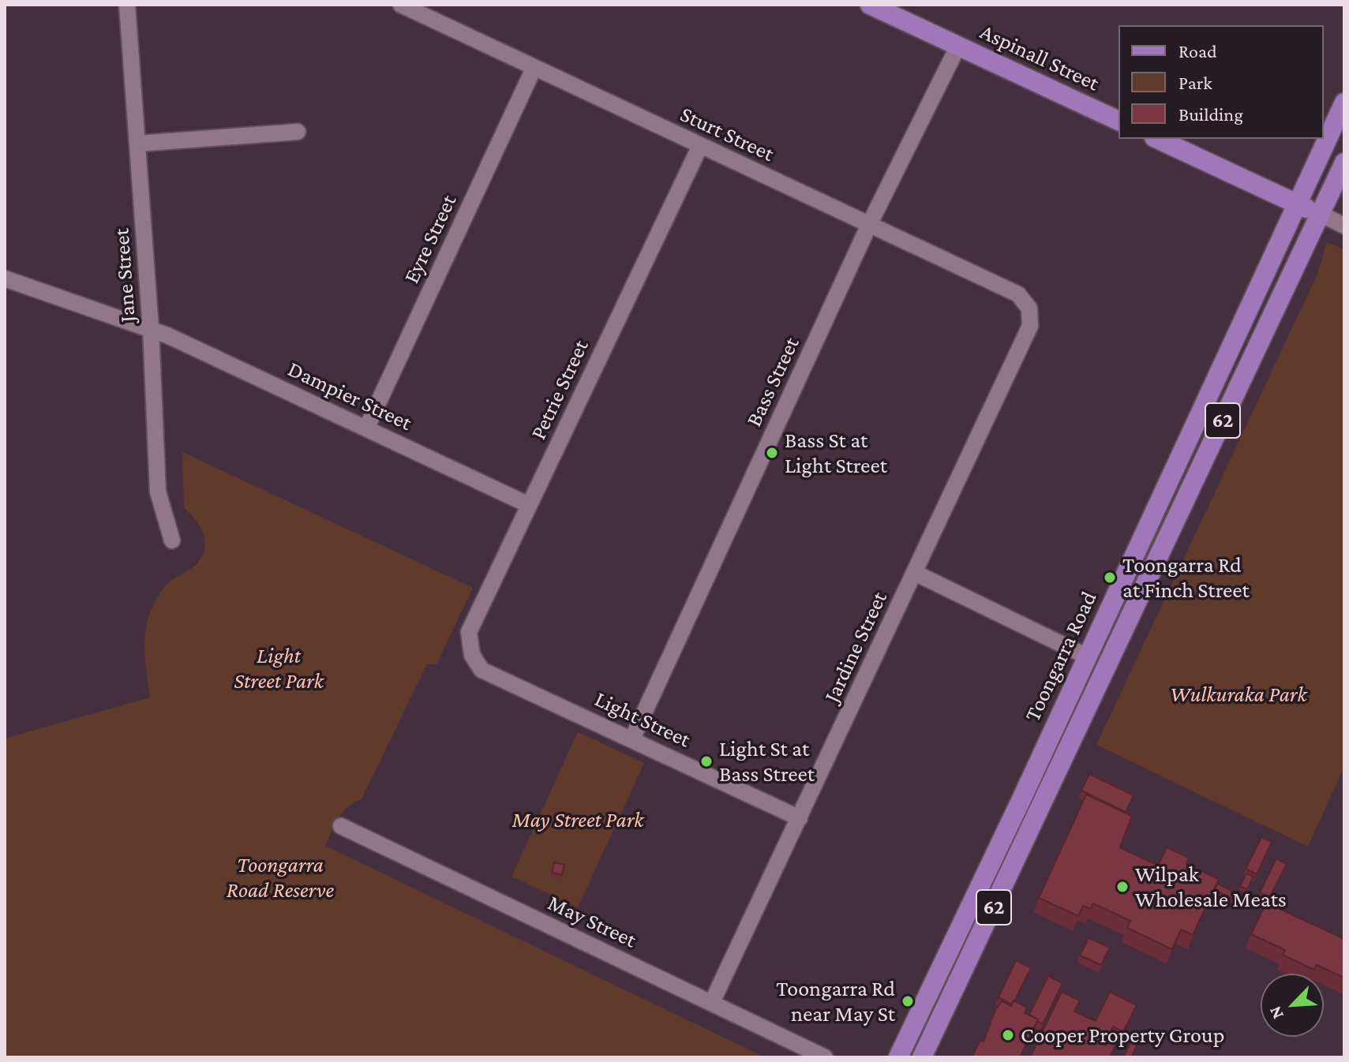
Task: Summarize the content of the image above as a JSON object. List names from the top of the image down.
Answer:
{
  "streets": {
    "main road": ["Aspinall Street", "62", "Toongarra Road"],
    "street": [
      "Sturt Street",
      "Eyre Street",
      "Jane Street",
      "Bass Street",
      "Petrie Street",
      "Dampier Street",
      "Jardine Street",
      "Light Street",
      "May Street"
    ]
  },
  "crossings": [
    ["Aspinall Street", "Bass Street"],
    ["Sturt Street", "Eyre Street"],
    ["Sturt Street", "Bass Street"],
    ["Sturt Street", "Petrie Street"],
    ["Sturt Street", "Jardine Street"],
    ["Eyre Street", "Dampier Street"],
    ["Jane Street", "Dampier Street"],
    ["Bass Street", "Light Street"],
    ["Petrie Street", "Dampier Street"],
    ["Petrie Street", "Light Street"],
    ["Jardine Street", "Light Street"],
    ["Jardine Street", "May Street"]
  ],
  "parks": [
    "Light Street Park",
    "Wulkuraka Park",
    "May Street Park",
    "Toongarra Road Reserve"
  ],
  "places": [
    "Bass St at Light Street",
    "Toongarra Rd at Finch Street",
    "Light St at Bass Street",
    "Wilpak Wholesale Meats",
    "Toongarra Rd near May St",
    "Cooper Property Group"
  ],
  "legend": ["Road", "Park", "Building"],
  "north": "bottom left"
}
